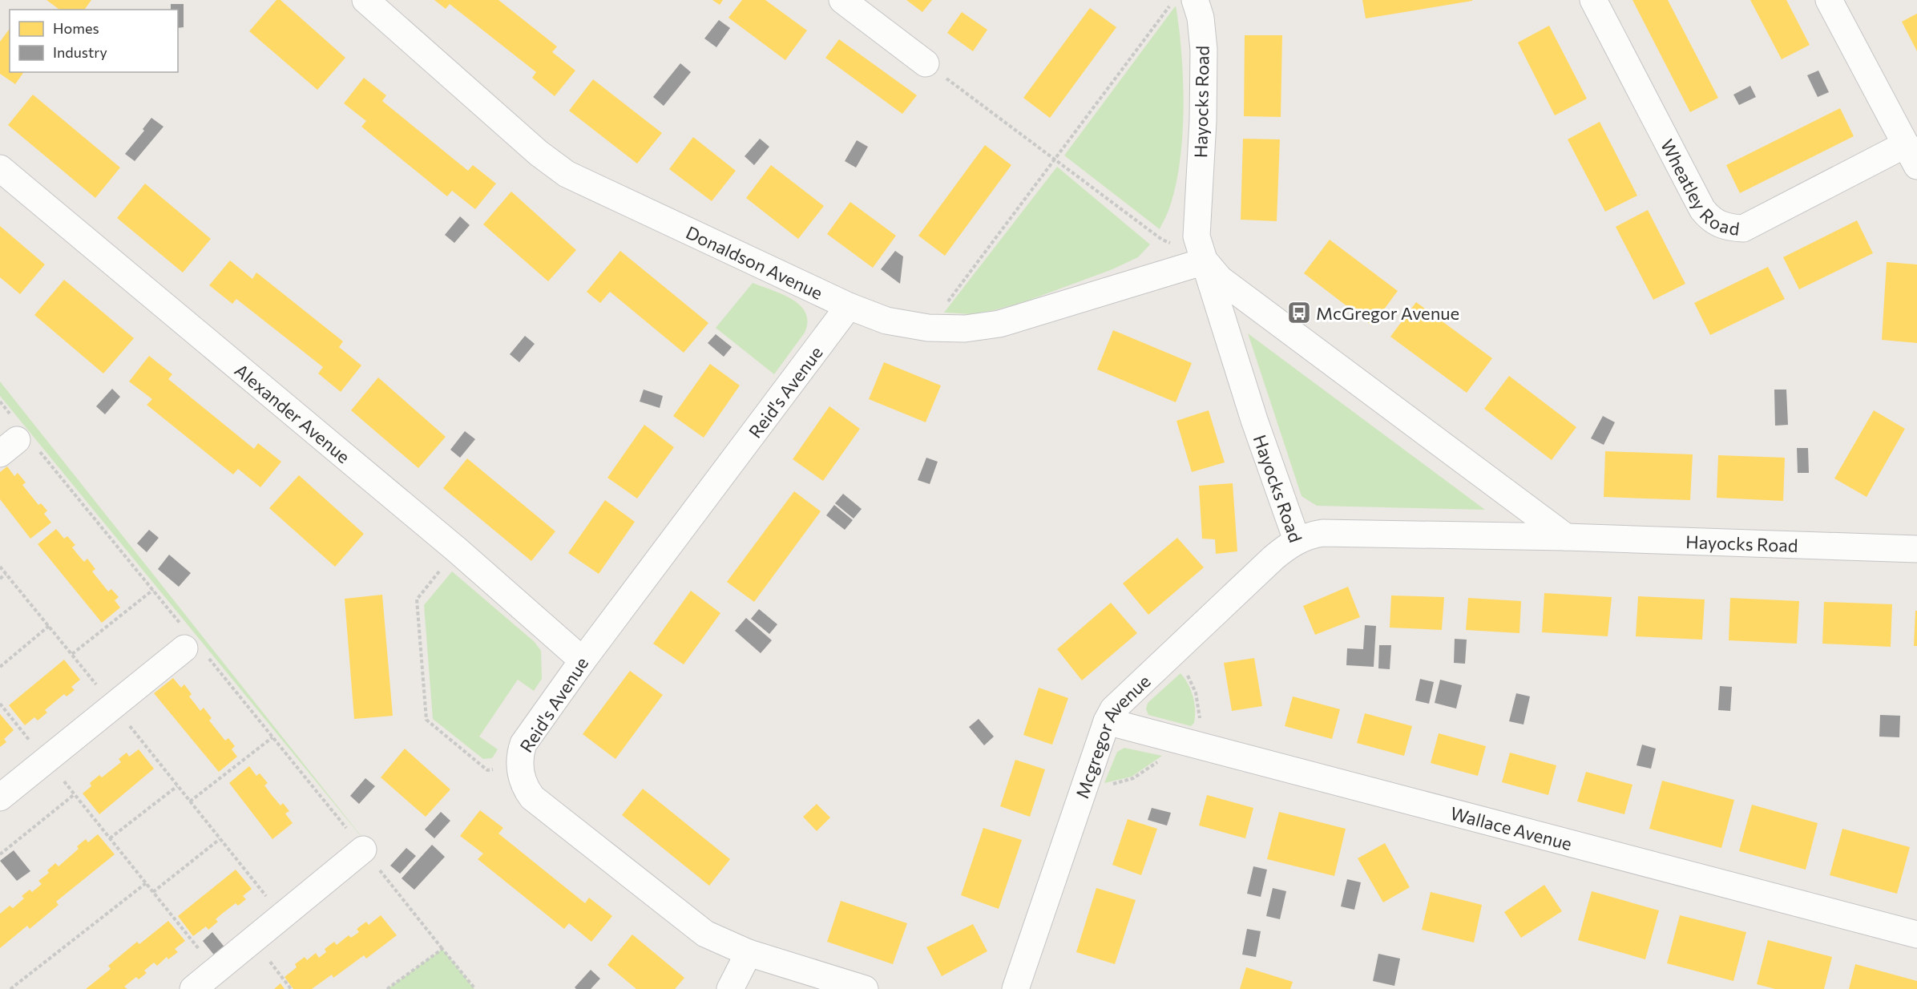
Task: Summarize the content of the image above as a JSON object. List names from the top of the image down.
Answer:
{
  "streets": {
    "street": [
      "Hayocks Road",
      "Wheatley Road",
      "Donaldson Avenue",
      "Reid's Avenue",
      "Alexander Avenue",
      "Mcgregor Avenue",
      "Wallace Avenue"
    ]
  },
  "crossings": [
    ["Hayocks Road", "Donaldson Avenue"],
    ["Hayocks Road", "Mcgregor Avenue"],
    ["Donaldson Avenue", "Reid's Avenue"],
    ["Reid's Avenue", "Alexander Avenue"],
    ["Mcgregor Avenue", "Wallace Avenue"]
  ],
  "places": {
    "bus stop": ["McGregor Avenue"]
  },
  "legend": ["Homes", "Industry"]
}
